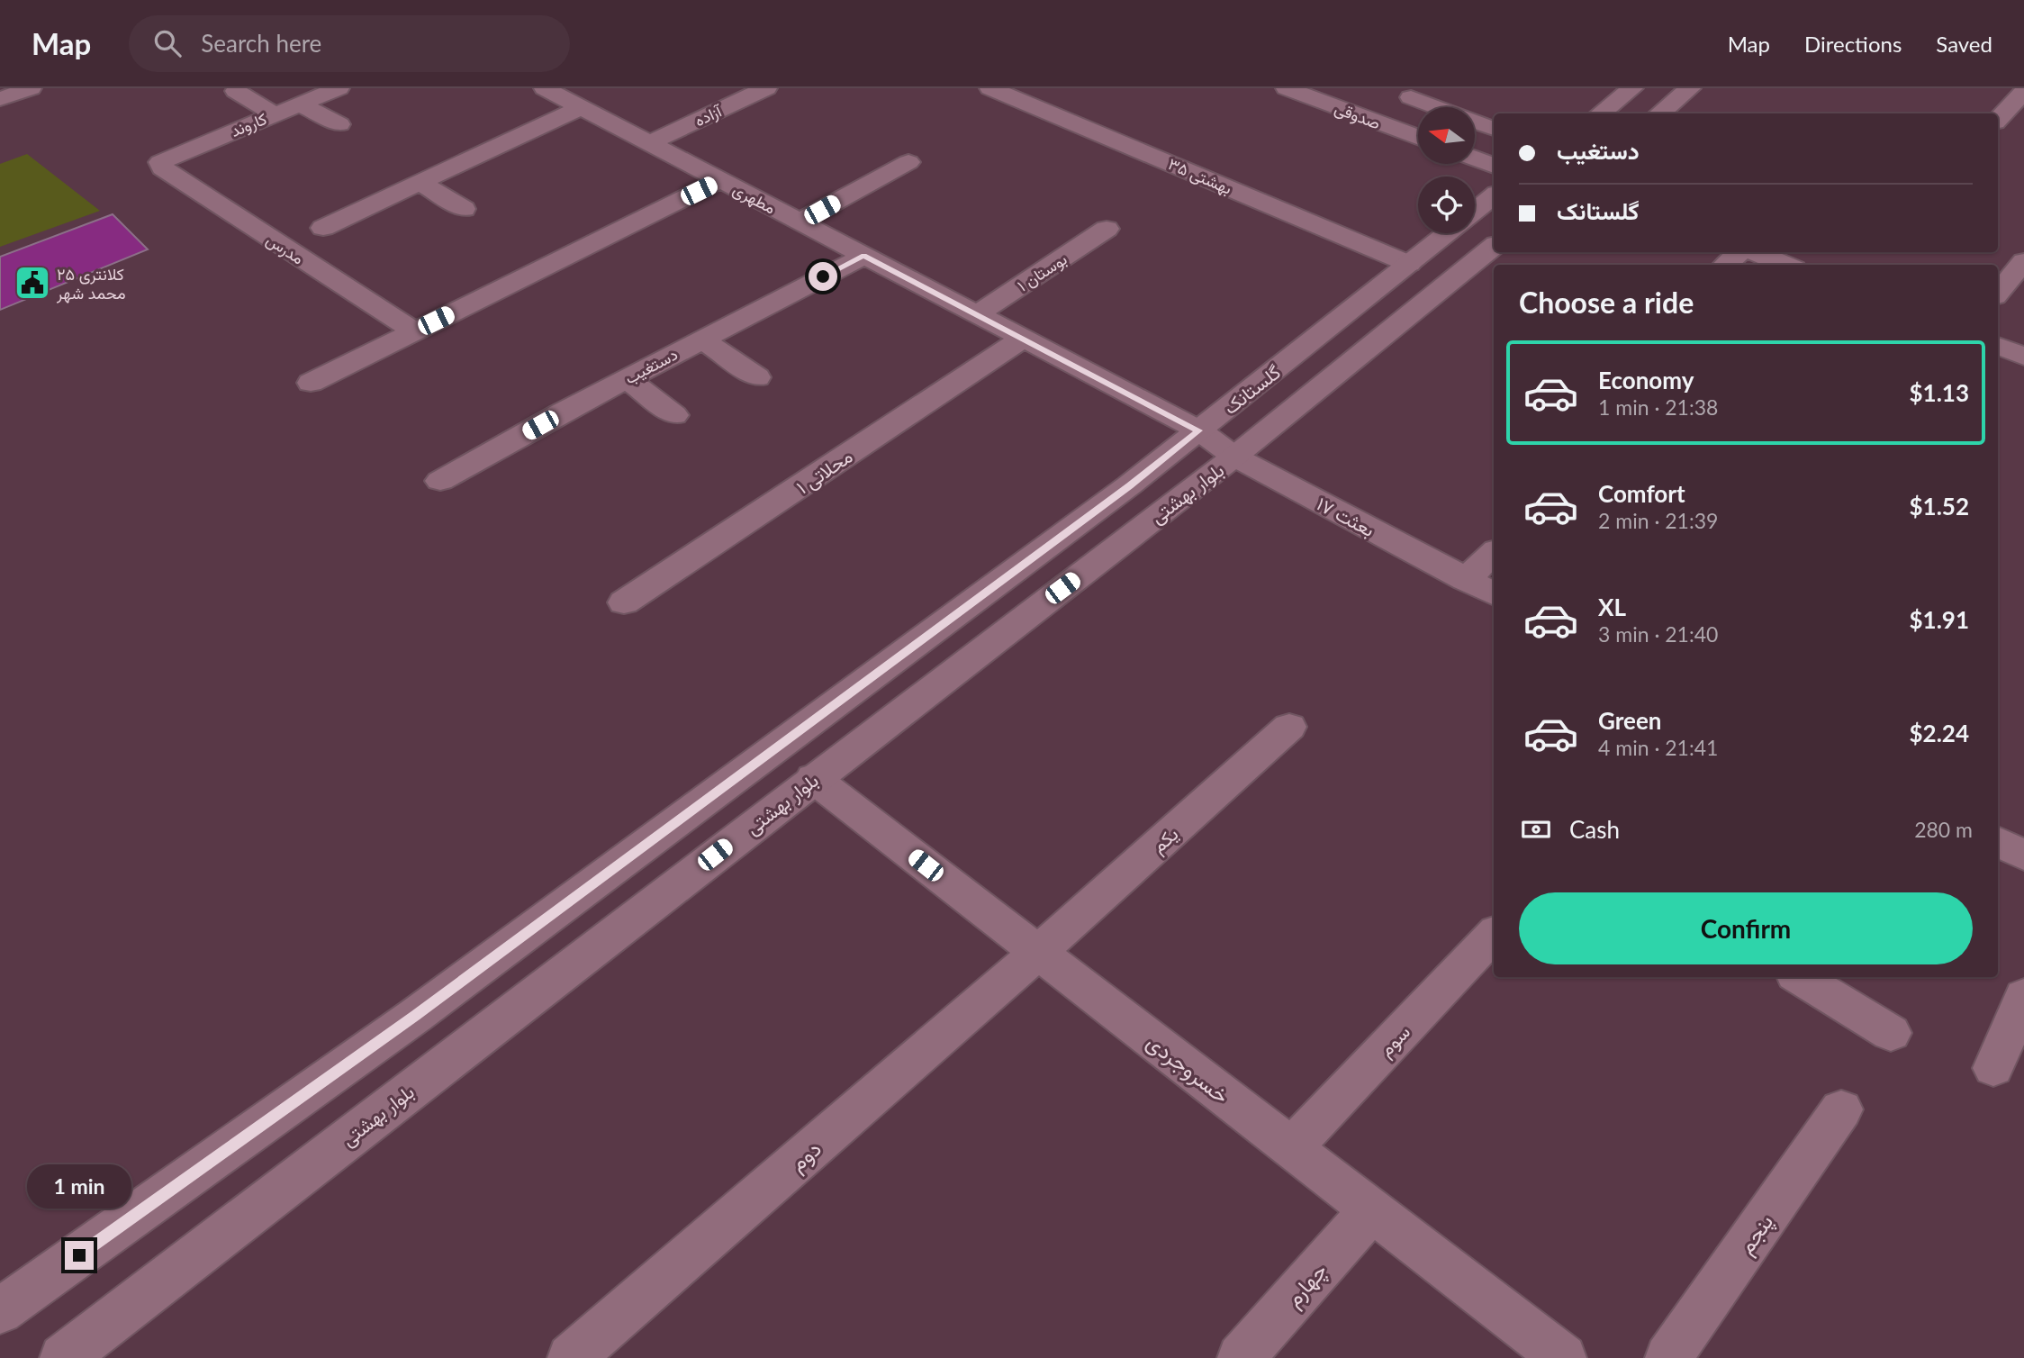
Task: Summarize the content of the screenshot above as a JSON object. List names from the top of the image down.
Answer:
{
  "streets": {
    "street": [
      "آزاده",
      "صدوقی",
      "کاروند",
      "بهشتی ۳۵",
      "مطهری",
      "مدرس",
      "بوستان ۱",
      "دستغیب",
      "گلستانک",
      "محلاتی ۱",
      "بلوار بهشتی",
      "بعثت ۱۷",
      "یکم",
      "سوم",
      "خسروجردی",
      "دوم",
      "پنجم",
      "چهارم"
    ]
  },
  "crossings": [
    ["آزاده", "مطهری"],
    ["کاروند", "مدرس"],
    ["بهشتی ۳۵", "گلستانک"],
    ["مطهری", "بوستان ۱"],
    ["مطهری", "دستغیب"],
    ["مطهری", "گلستانک"],
    ["مطهری", "محلاتی ۱"],
    ["مطهری", "بعثت ۱۷"],
    ["گلستانک", "بعثت ۱۷"],
    ["بلوار بهشتی", "بعثت ۱۷"],
    ["بلوار بهشتی", "خسروجردی"],
    ["یکم", "خسروجردی"],
    ["یکم", "دوم"],
    ["سوم", "خسروجردی"],
    ["خسروجردی", "دوم"],
    ["خسروجردی", "چهارم"]
  ],
  "places": {
    "public building": ["کلانتری ۲۵ محمد شهر"]
  },
  "north": "left",
  "page": {
    "header": "Map",
    "search": "Search here",
    "nav": ["Map", "Directions", "Saved"],
    "banner": ["دستغیب", "گلستانک"],
    "heading": "Choose a ride",
    "list": [
      {
        "name": "Economy",
        "note": "1 min · 21:38",
        "value": "$1.13"
      },
      {
        "name": "Comfort",
        "note": "2 min · 21:39",
        "value": "$1.52"
      },
      {
        "name": "XL",
        "note": "3 min · 21:40",
        "value": "$1.91"
      },
      {
        "name": "Green",
        "note": "4 min · 21:41",
        "value": "$2.24"
      }
    ],
    "pay": ["Cash", "280 m"],
    "buttons": "Confirm",
    "bubble": "1 min"
  }
}
